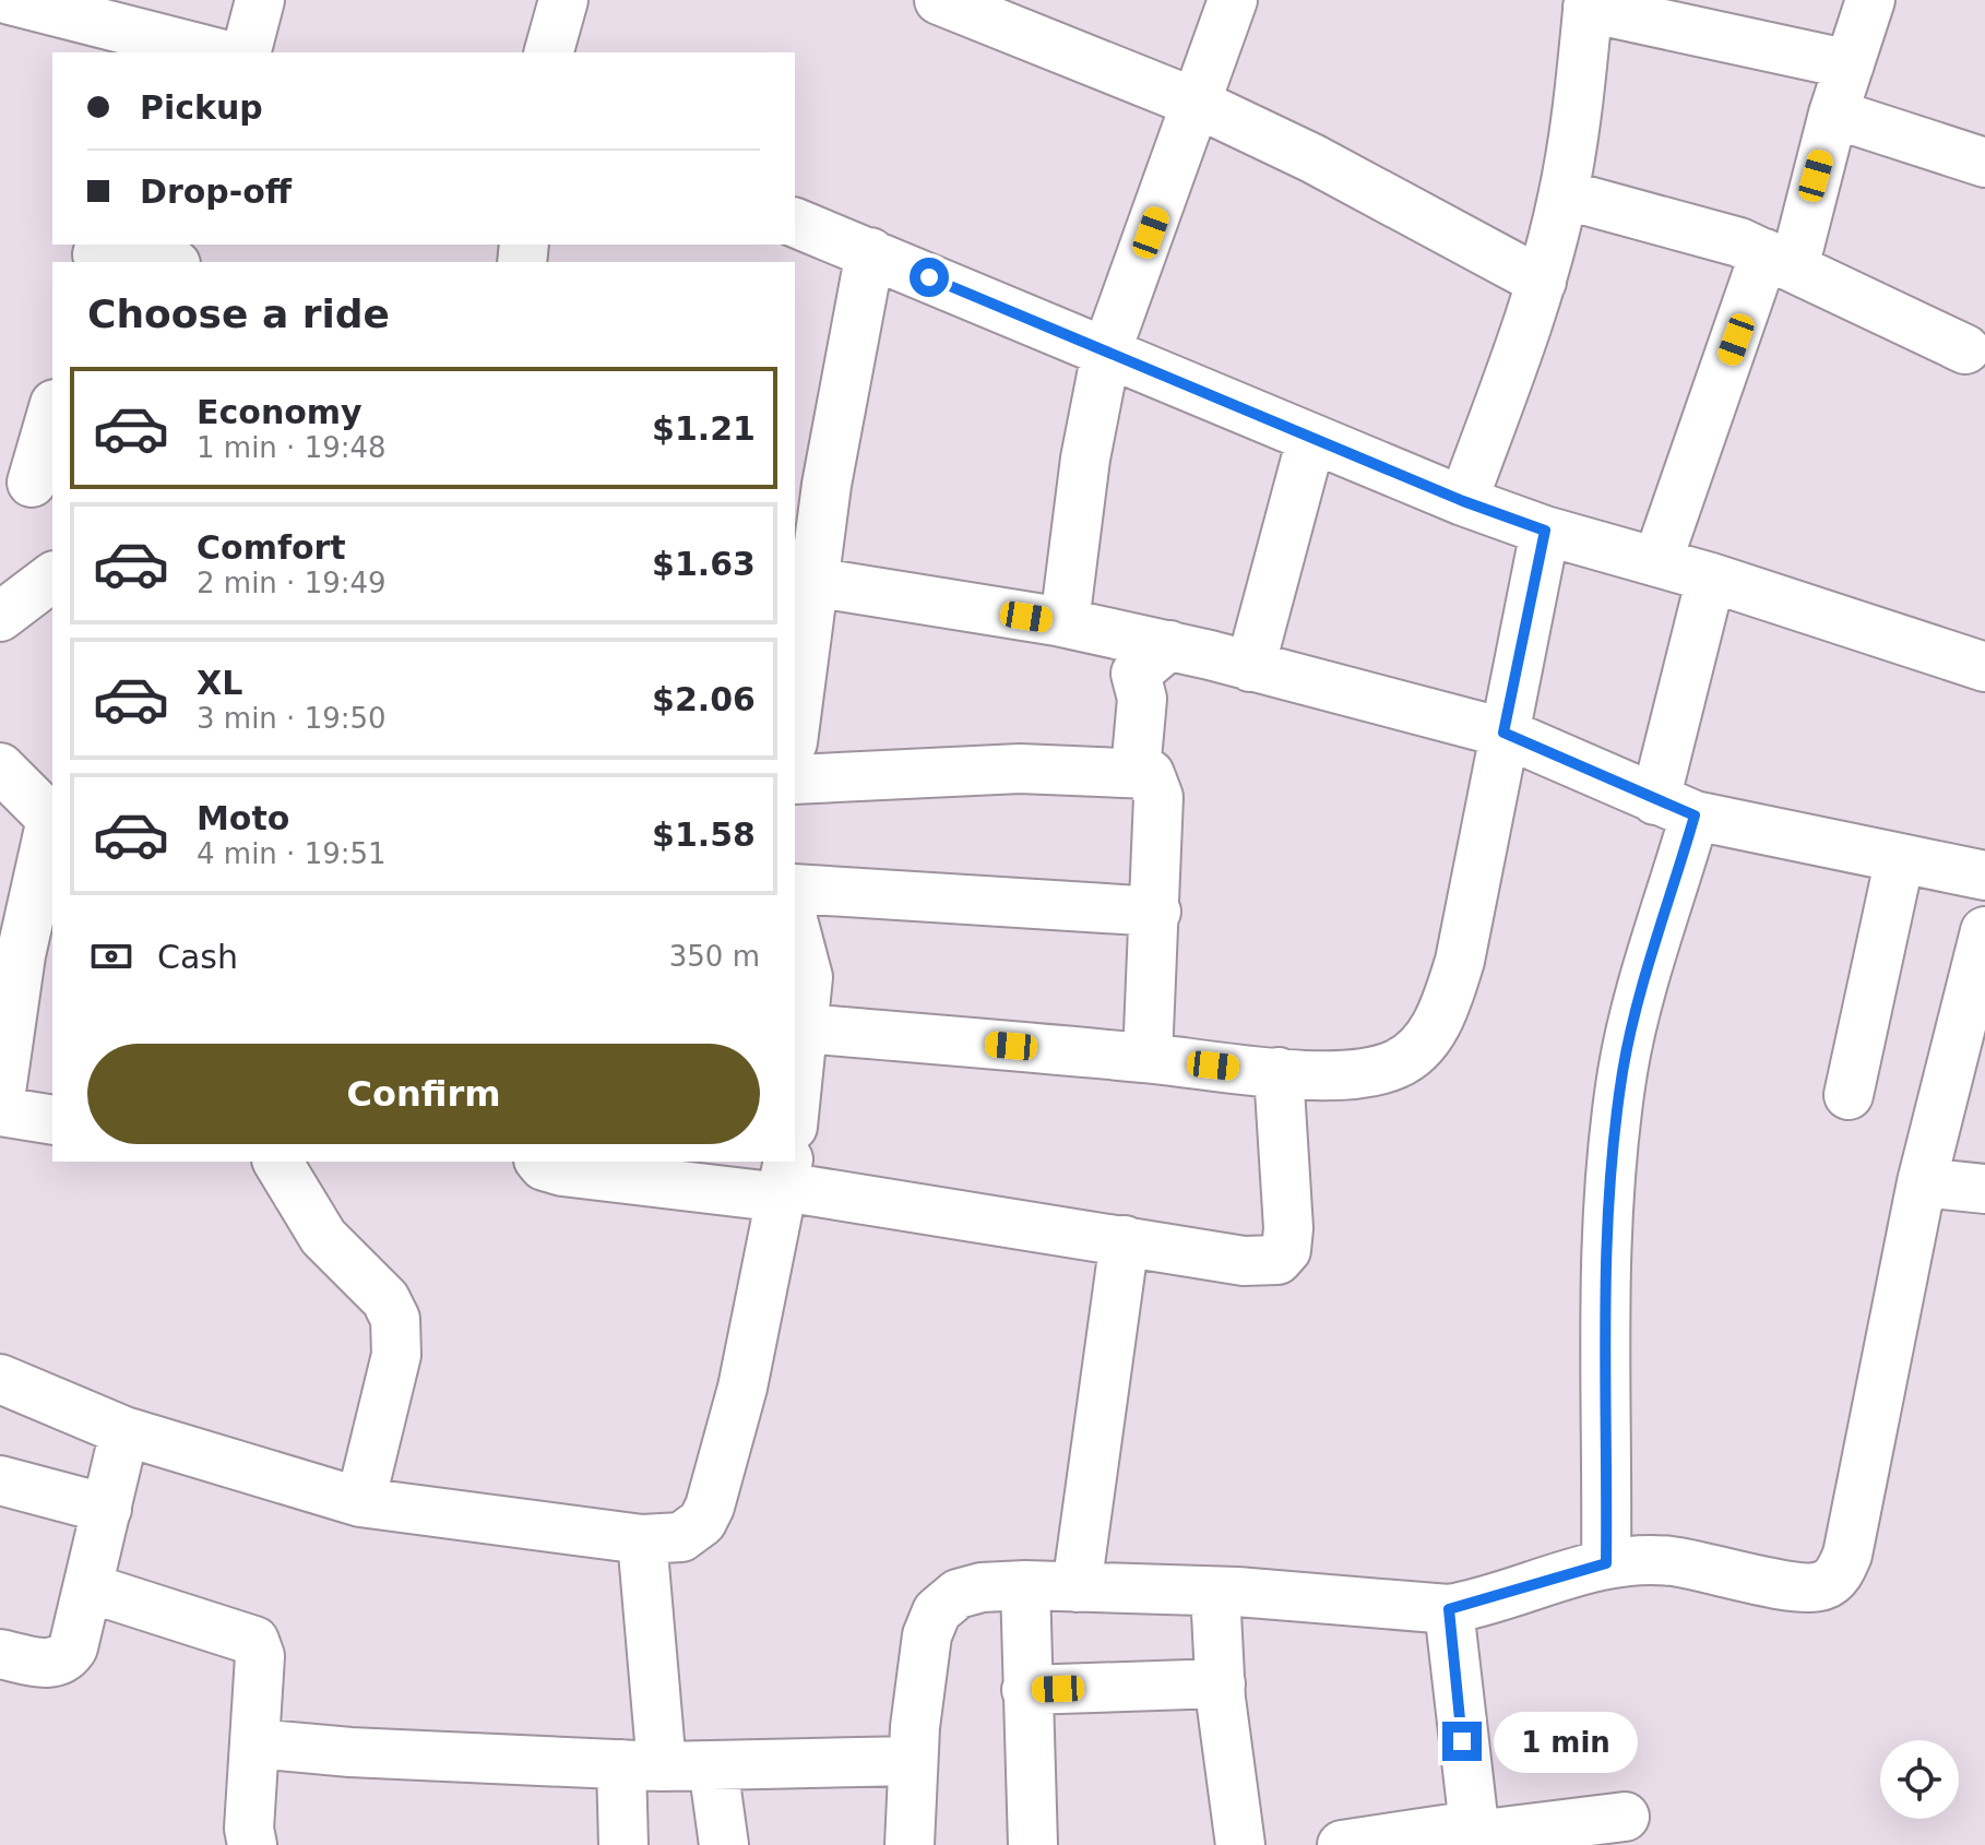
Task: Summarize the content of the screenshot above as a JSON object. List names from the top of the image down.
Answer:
{
  "page": {
    "banner": ["Pickup", "Drop-off"],
    "heading": "Choose a ride",
    "list": [
      {
        "name": "Economy",
        "note": "1 min · 19:48",
        "value": "$1.21"
      },
      {
        "name": "Comfort",
        "note": "2 min · 19:49",
        "value": "$1.63"
      },
      {
        "name": "XL",
        "note": "3 min · 19:50",
        "value": "$2.06"
      },
      {
        "name": "Moto",
        "note": "4 min · 19:51",
        "value": "$1.58"
      }
    ],
    "pay": ["Cash", "350 m"],
    "buttons": "Confirm",
    "bubble": "1 min"
  }
}
